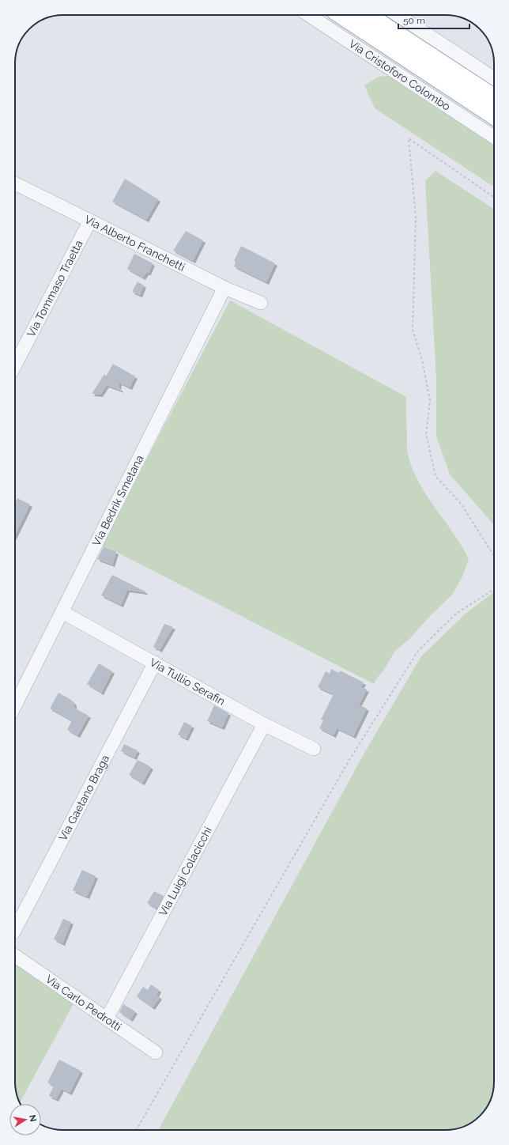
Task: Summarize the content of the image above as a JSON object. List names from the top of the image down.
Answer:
{
  "streets": {
    "main road": ["Via Cristoforo Colombo"],
    "street": [
      "Via Alberto Franchetti",
      "Via Tommaso Traetta",
      "Via Bedrik Smetana",
      "Via Tullio Serafin",
      "Via Gaetano Braga",
      "Via Luigi Colacicchi",
      "Via Carlo Pedrotti"
    ]
  },
  "crossings": [
    ["Via Alberto Franchetti", "Via Tommaso Traetta"],
    ["Via Alberto Franchetti", "Via Bedrik Smetana"],
    ["Via Bedrik Smetana", "Via Tullio Serafin"],
    ["Via Tullio Serafin", "Via Gaetano Braga"],
    ["Via Tullio Serafin", "Via Luigi Colacicchi"],
    ["Via Luigi Colacicchi", "Via Carlo Pedrotti"]
  ],
  "scale_bar": "50 m",
  "north": "right"
}
